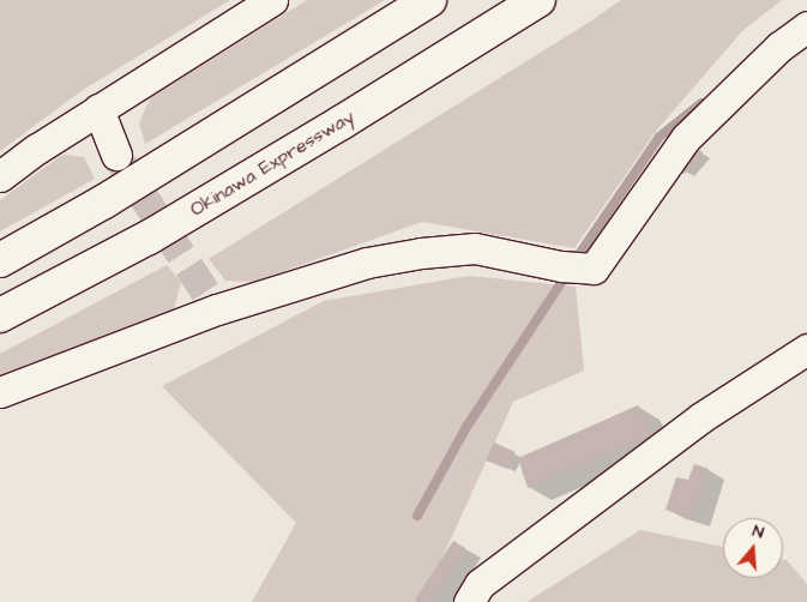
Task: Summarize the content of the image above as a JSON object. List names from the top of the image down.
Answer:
{
  "streets": {
    "highway": ["Okinawa Expressway"]
  },
  "north": "top"
}
